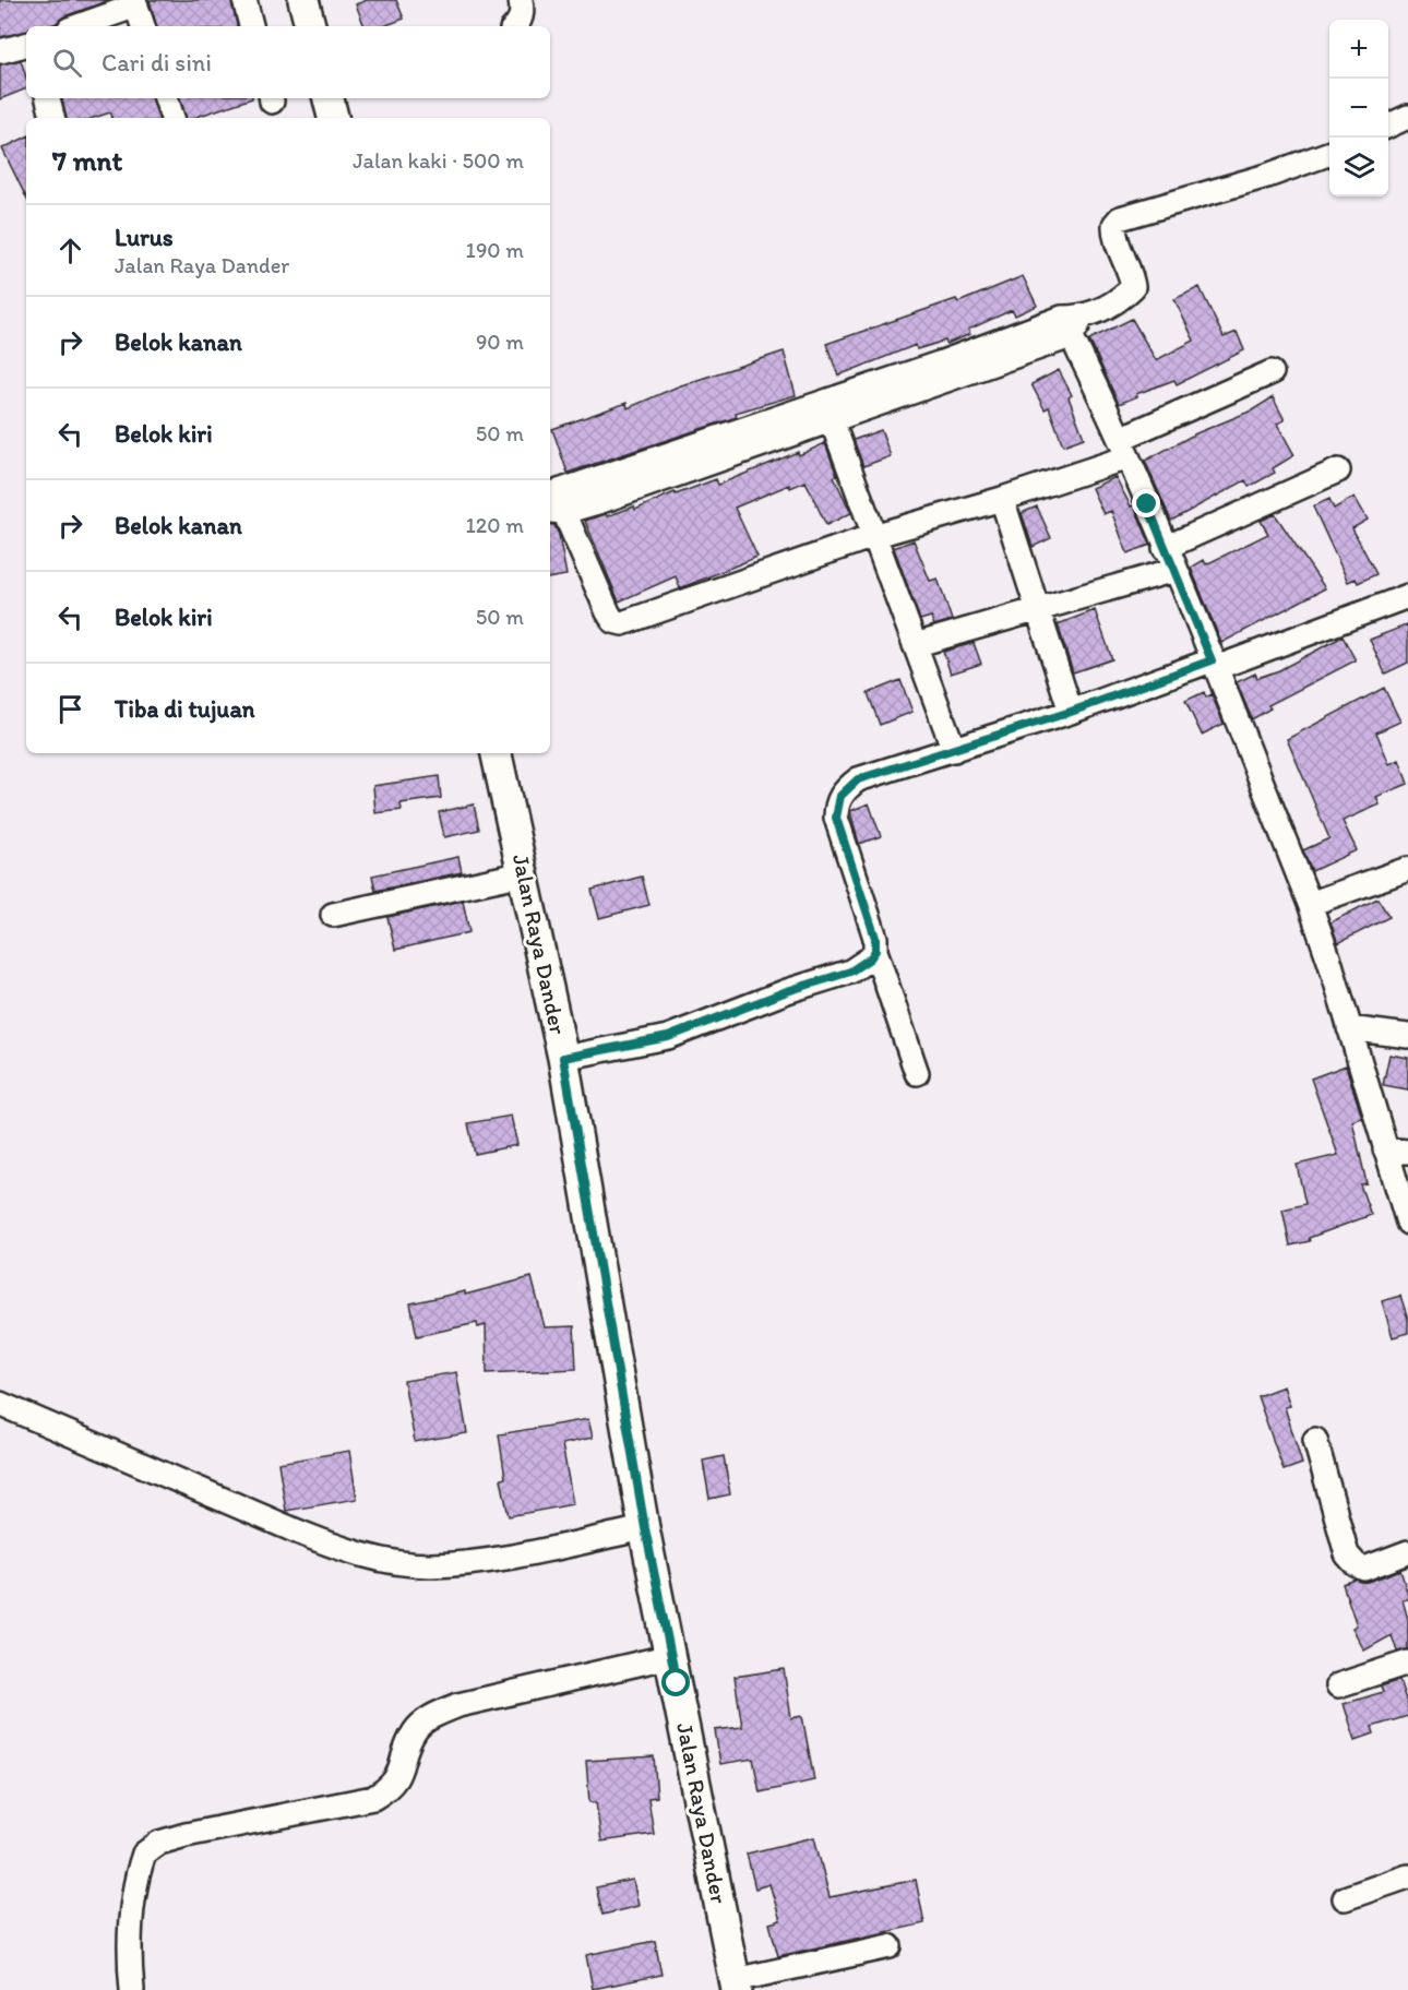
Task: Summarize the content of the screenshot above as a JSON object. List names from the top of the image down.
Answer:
{
  "streets": {
    "main road": ["Jalan Raya Dander"]
  },
  "page": {
    "map_buttons": ["+", "−"],
    "search": "Cari di sini",
    "heading": ["7 mnt", "Jalan kaki · 500 m"],
    "list": [
      ["Lurus", "Jalan Raya Dander", "190 m"],
      ["Belok kanan", "90 m"],
      ["Belok kiri", "50 m"],
      ["Belok kanan", "120 m"],
      ["Belok kiri", "50 m"],
      "Tiba di tujuan"
    ]
  }
}
